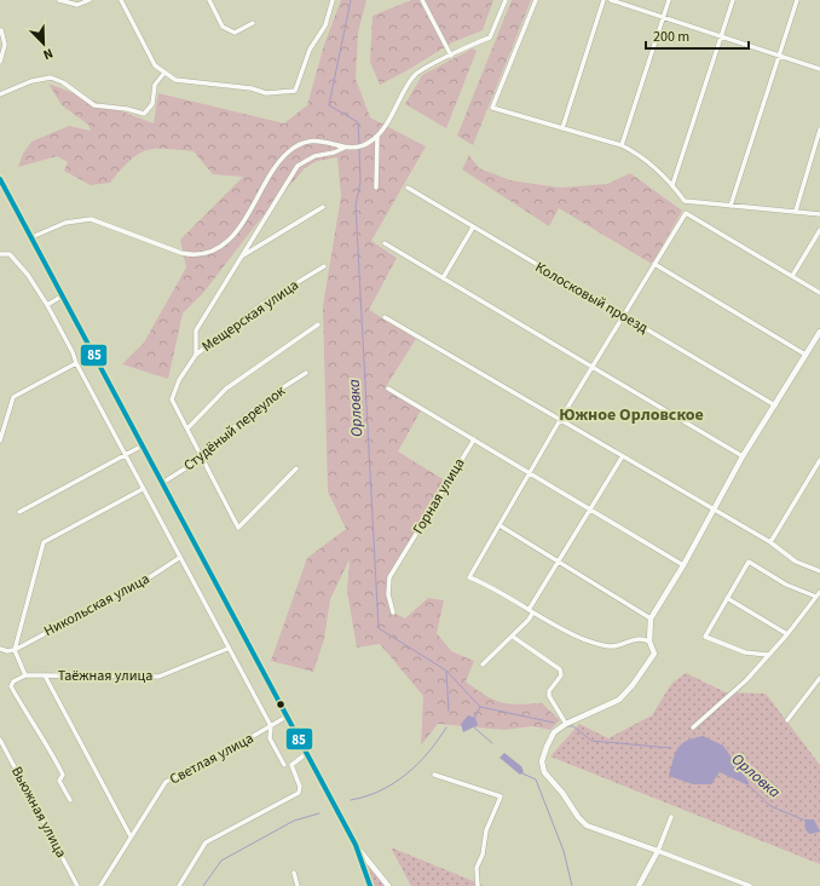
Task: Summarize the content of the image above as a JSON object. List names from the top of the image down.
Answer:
{
  "streets": {
    "street": [
      "Колосковый проезд",
      "Мещерская улица",
      "Студёный переулок",
      "Горная улица",
      "Никольская улица",
      "Таёжная улица",
      "Светлая улица",
      "Вьюжная улица"
    ]
  },
  "districts": ["Южное Орловское"],
  "water": ["Орловка"],
  "lines": ["transit line 85"],
  "scale_bar": "200 m",
  "north": "bottom right"
}
